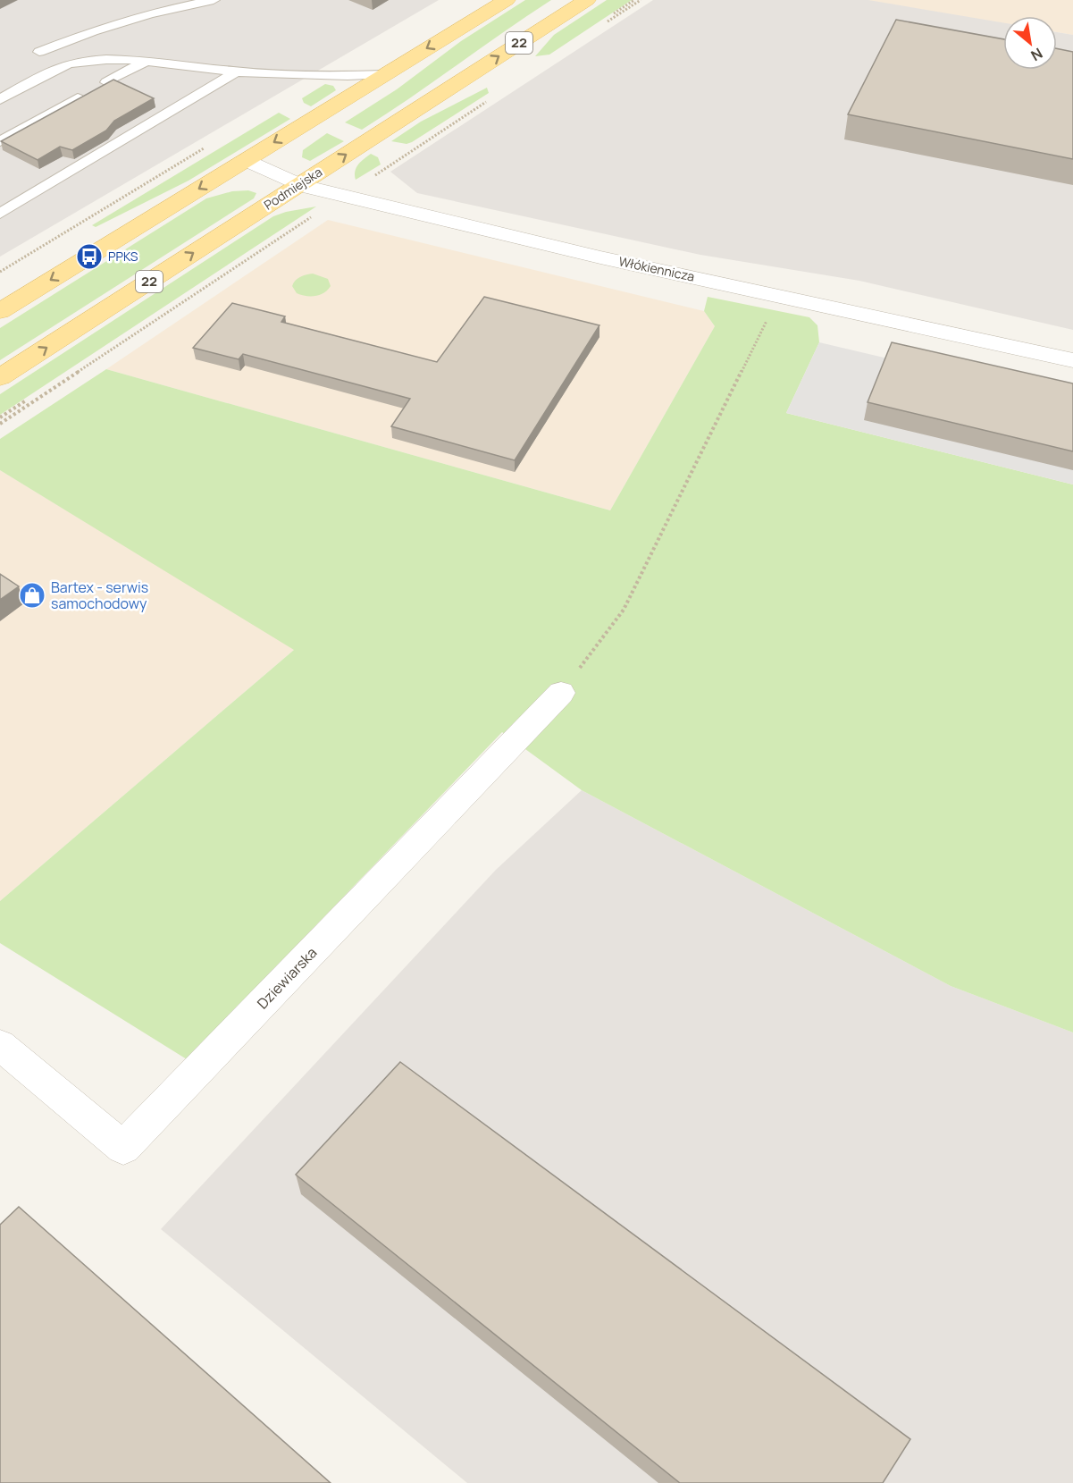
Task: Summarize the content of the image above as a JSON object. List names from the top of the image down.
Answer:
{
  "streets": {
    "main road": ["22", "Podmiejska"],
    "street": ["Włókiennicza", "Dziewiarska"]
  },
  "crossings": [
    ["Podmiejska", "Włókiennicza"]
  ],
  "places": {
    "bus stop": ["PPKS"],
    "shop": ["Bartex - serwis samochodowy"]
  },
  "north": "bottom right"
}
